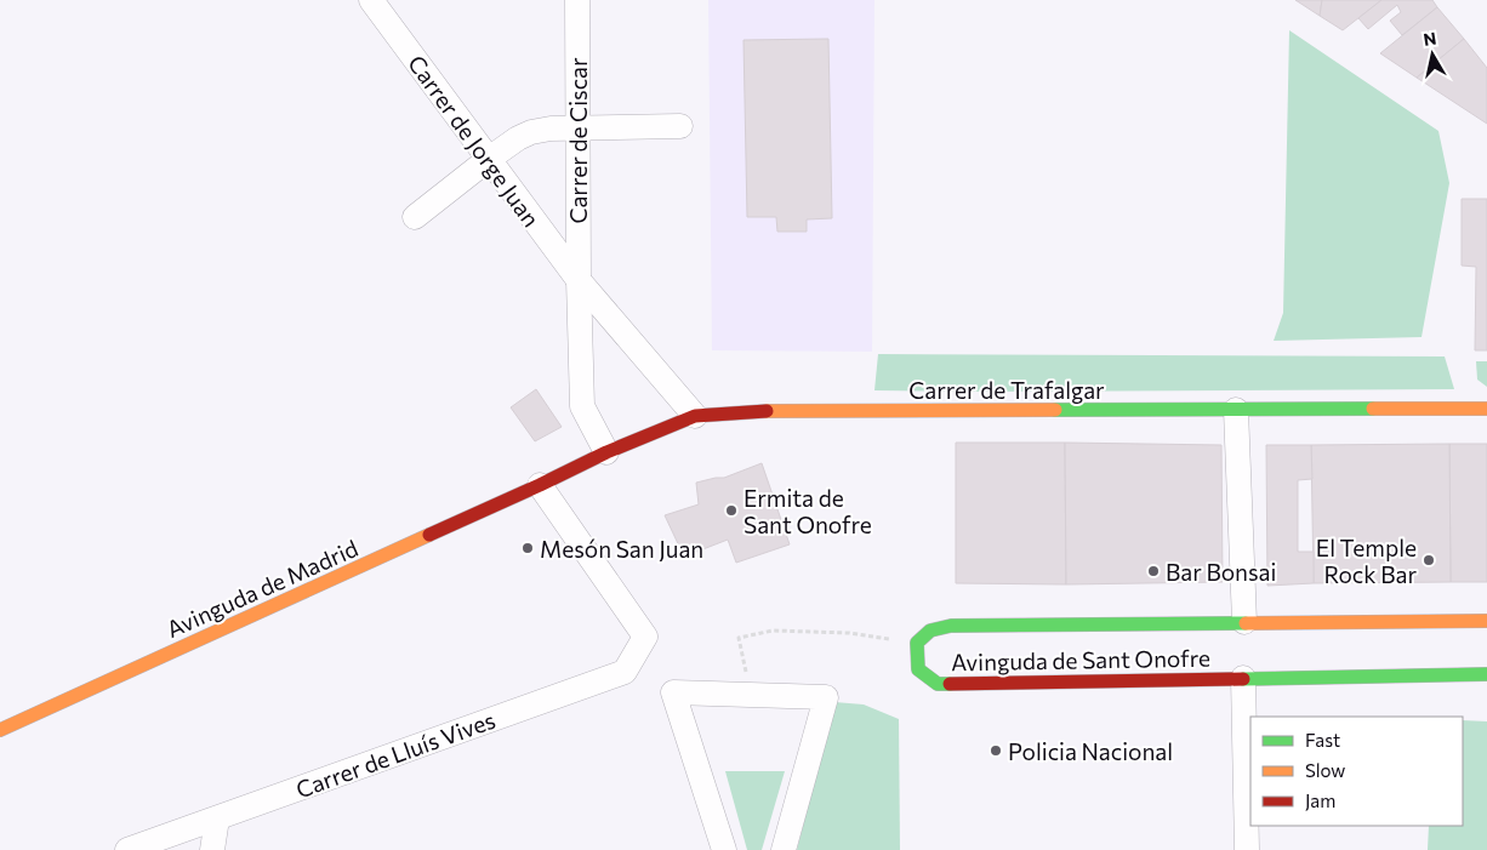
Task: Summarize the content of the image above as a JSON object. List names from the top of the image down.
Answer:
{
  "streets": {
    "street": [
      "Carrer de Jorge Juan",
      "Carrer de Ciscar",
      "Carrer de Trafalgar",
      "Avinguda de Madrid",
      "Avinguda de Sant Onofre",
      "Carrer de Lluís Vives"
    ]
  },
  "crossings": [
    ["Carrer de Jorge Juan", "Carrer de Ciscar"],
    ["Carrer de Jorge Juan", "Carrer de Trafalgar"],
    ["Carrer de Ciscar", "Carrer de Trafalgar"],
    ["Carrer de Trafalgar", "Avinguda de Madrid"],
    ["Carrer de Trafalgar", "Carrer de Lluís Vives"],
    ["Avinguda de Madrid", "Carrer de Lluís Vives"]
  ],
  "places": [
    "Ermita de Sant Onofre",
    "Mesón San Juan",
    "El Temple Rock Bar",
    "Bar Bonsai",
    "Policia Nacional"
  ],
  "legend": ["Fast", "Slow", "Jam"],
  "north": "top"
}
